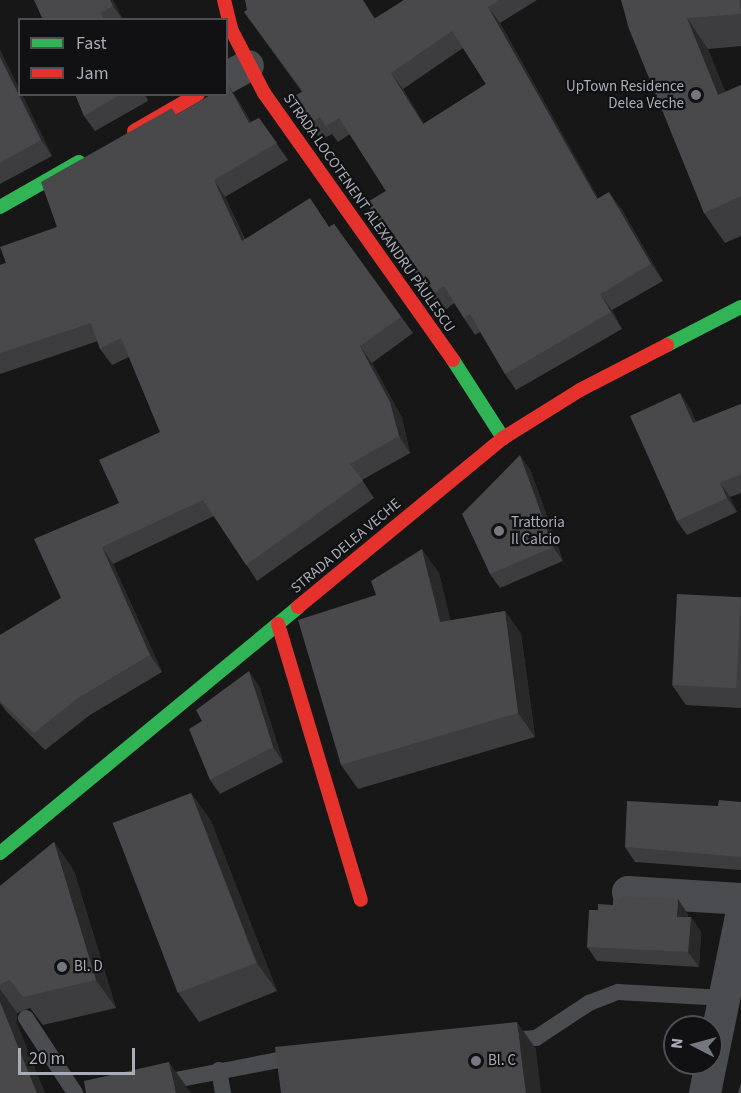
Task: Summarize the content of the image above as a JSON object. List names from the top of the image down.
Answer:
{
  "streets": {
    "street": ["STRADA LOCOTENENT ALEXANDRU PĂULESCU", "STRADA DELEA VECHE"]
  },
  "crossings": [
    ["STRADA LOCOTENENT ALEXANDRU PĂULESCU", "STRADA DELEA VECHE"]
  ],
  "places": [
    "UpTown Residence Delea Veche",
    "Trattoria Il Calcio",
    "Bl. D",
    "Bl. C"
  ],
  "legend": ["Fast", "Jam"],
  "scale_bar": "20 m",
  "north": "left"
}
